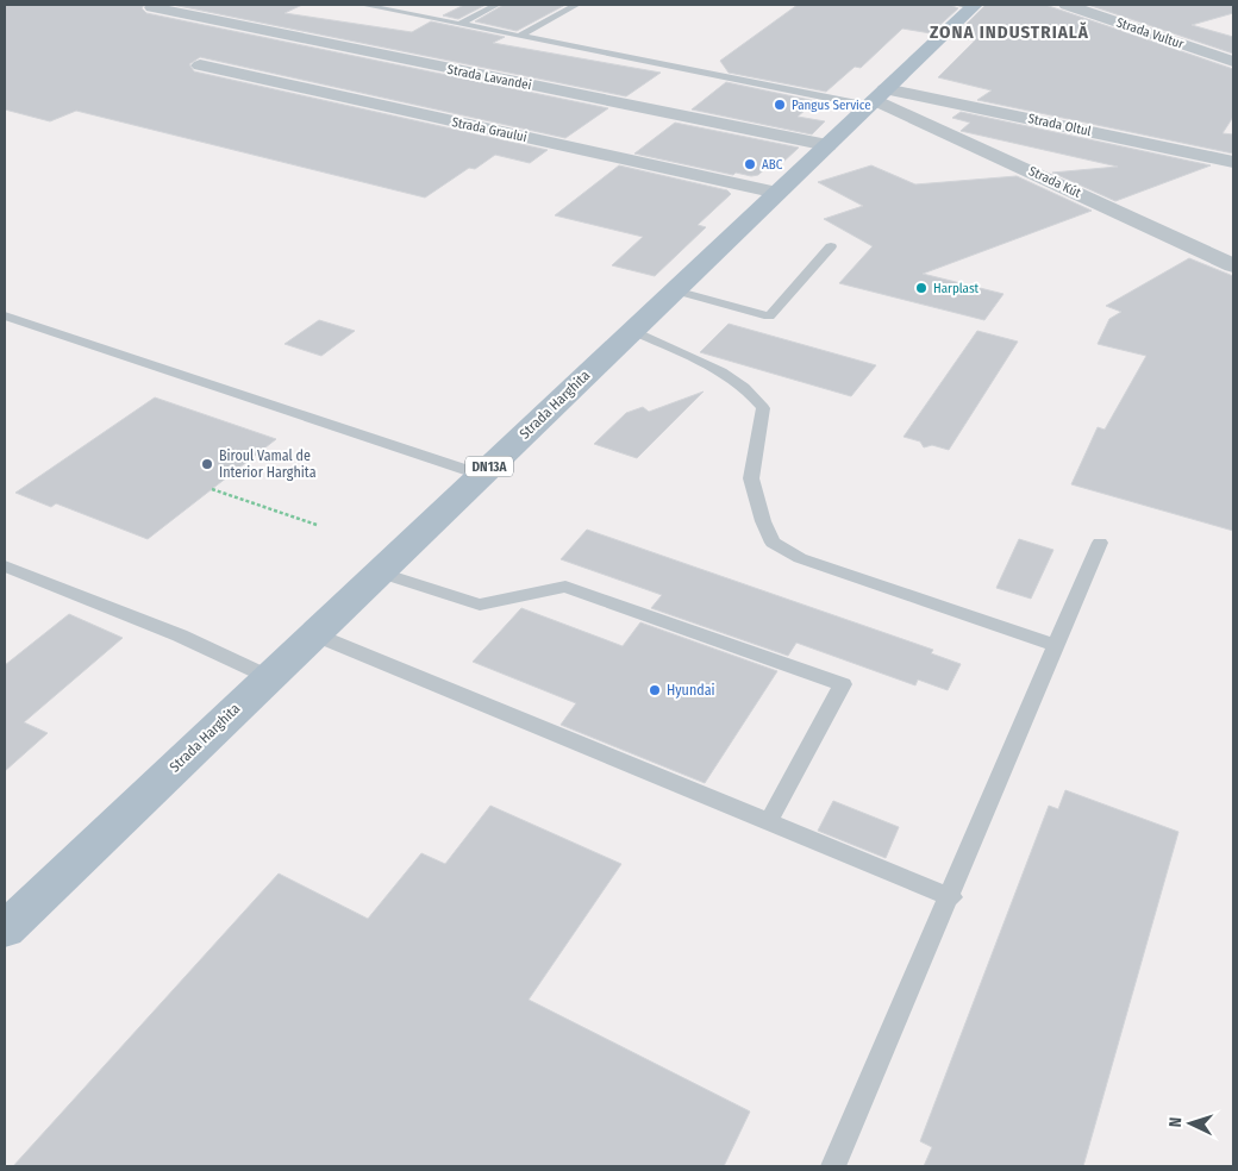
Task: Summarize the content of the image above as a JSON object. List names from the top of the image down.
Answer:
{
  "streets": {
    "main road": ["Strada Harghita", "DN13A"],
    "street": [
      "Strada Vultur",
      "Strada Lavandei",
      "Strada Oltul",
      "Strada Graului",
      "Strada Kút"
    ]
  },
  "crossings": [
    ["Strada Lavandei", "Strada Harghita"],
    ["Strada Oltul", "Strada Kút"],
    ["Strada Oltul", "Strada Harghita"],
    ["Strada Graului", "Strada Harghita"],
    ["Strada Kút", "Strada Harghita"]
  ],
  "districts": ["ZONA INDUSTRIALĂ"],
  "places": [
    "Pangus Service",
    "ABC",
    "Harplast",
    "Biroul Vamal de Interior Harghita",
    "Hyundai"
  ],
  "north": "left"
}
